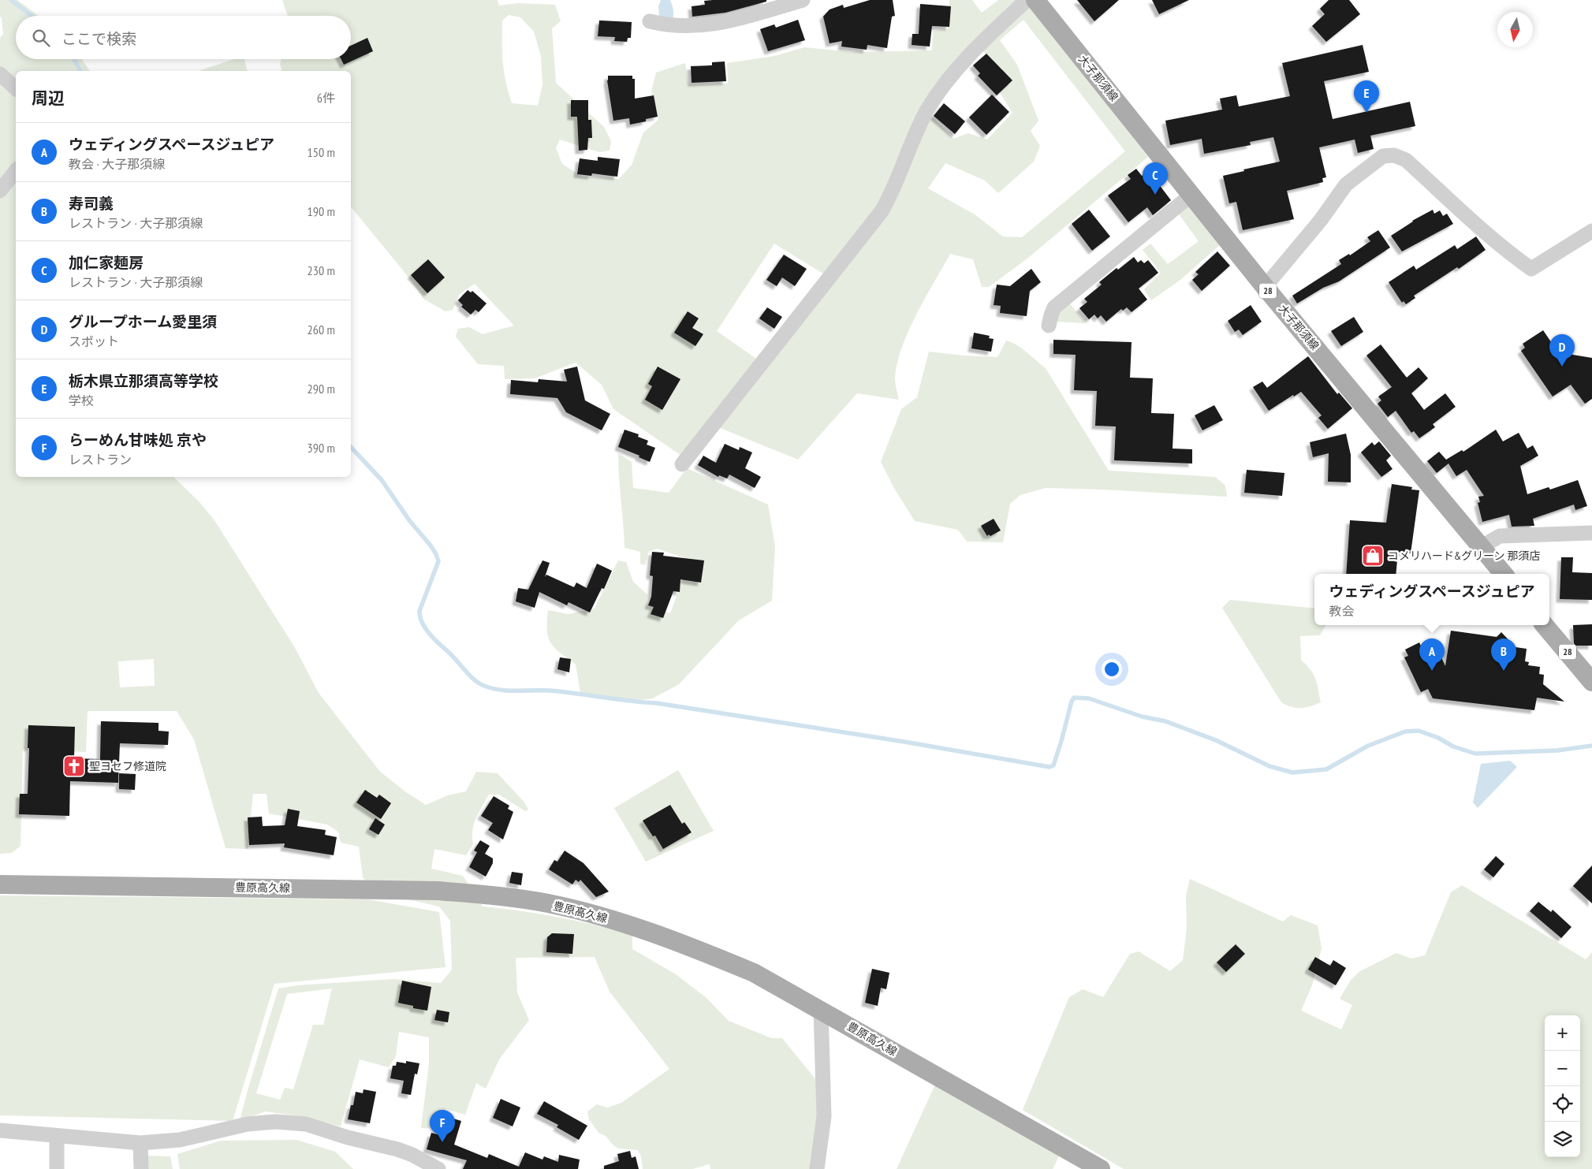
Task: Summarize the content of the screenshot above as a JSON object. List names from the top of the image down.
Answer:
{
  "streets": {
    "main road": ["大子那須線", "28", "豊原高久線"]
  },
  "places": {
    "shop": ["コメリハード&グリーン 那須店"],
    "church": ["聖ヨセフ修道院"]
  },
  "north": "bottom",
  "page": {
    "search": "ここで検索",
    "heading": ["周辺", "6件"],
    "pins": [
      "E",
      "C",
      "D",
      "A",
      "B",
      "F"
    ],
    "list": [
      {
        "mark": "A",
        "name": "ウェディングスペースジュピア",
        "note": "教会 · 大子那須線",
        "value": "150 m"
      },
      {
        "mark": "B",
        "name": "寿司義",
        "note": "レストラン · 大子那須線",
        "value": "190 m"
      },
      {
        "mark": "C",
        "name": "加仁家麺房",
        "note": "レストラン · 大子那須線",
        "value": "230 m"
      },
      {
        "mark": "D",
        "name": "グループホーム愛里須",
        "note": "スポット",
        "value": "260 m"
      },
      {
        "mark": "E",
        "name": "栃木県立那須高等学校",
        "note": "学校",
        "value": "290 m"
      },
      {
        "mark": "F",
        "name": "らーめん甘味処 京や",
        "note": "レストラン",
        "value": "390 m"
      }
    ],
    "popup": ["ウェディングスペースジュピア", "教会"],
    "map_buttons": ["+", "−"]
  }
}
